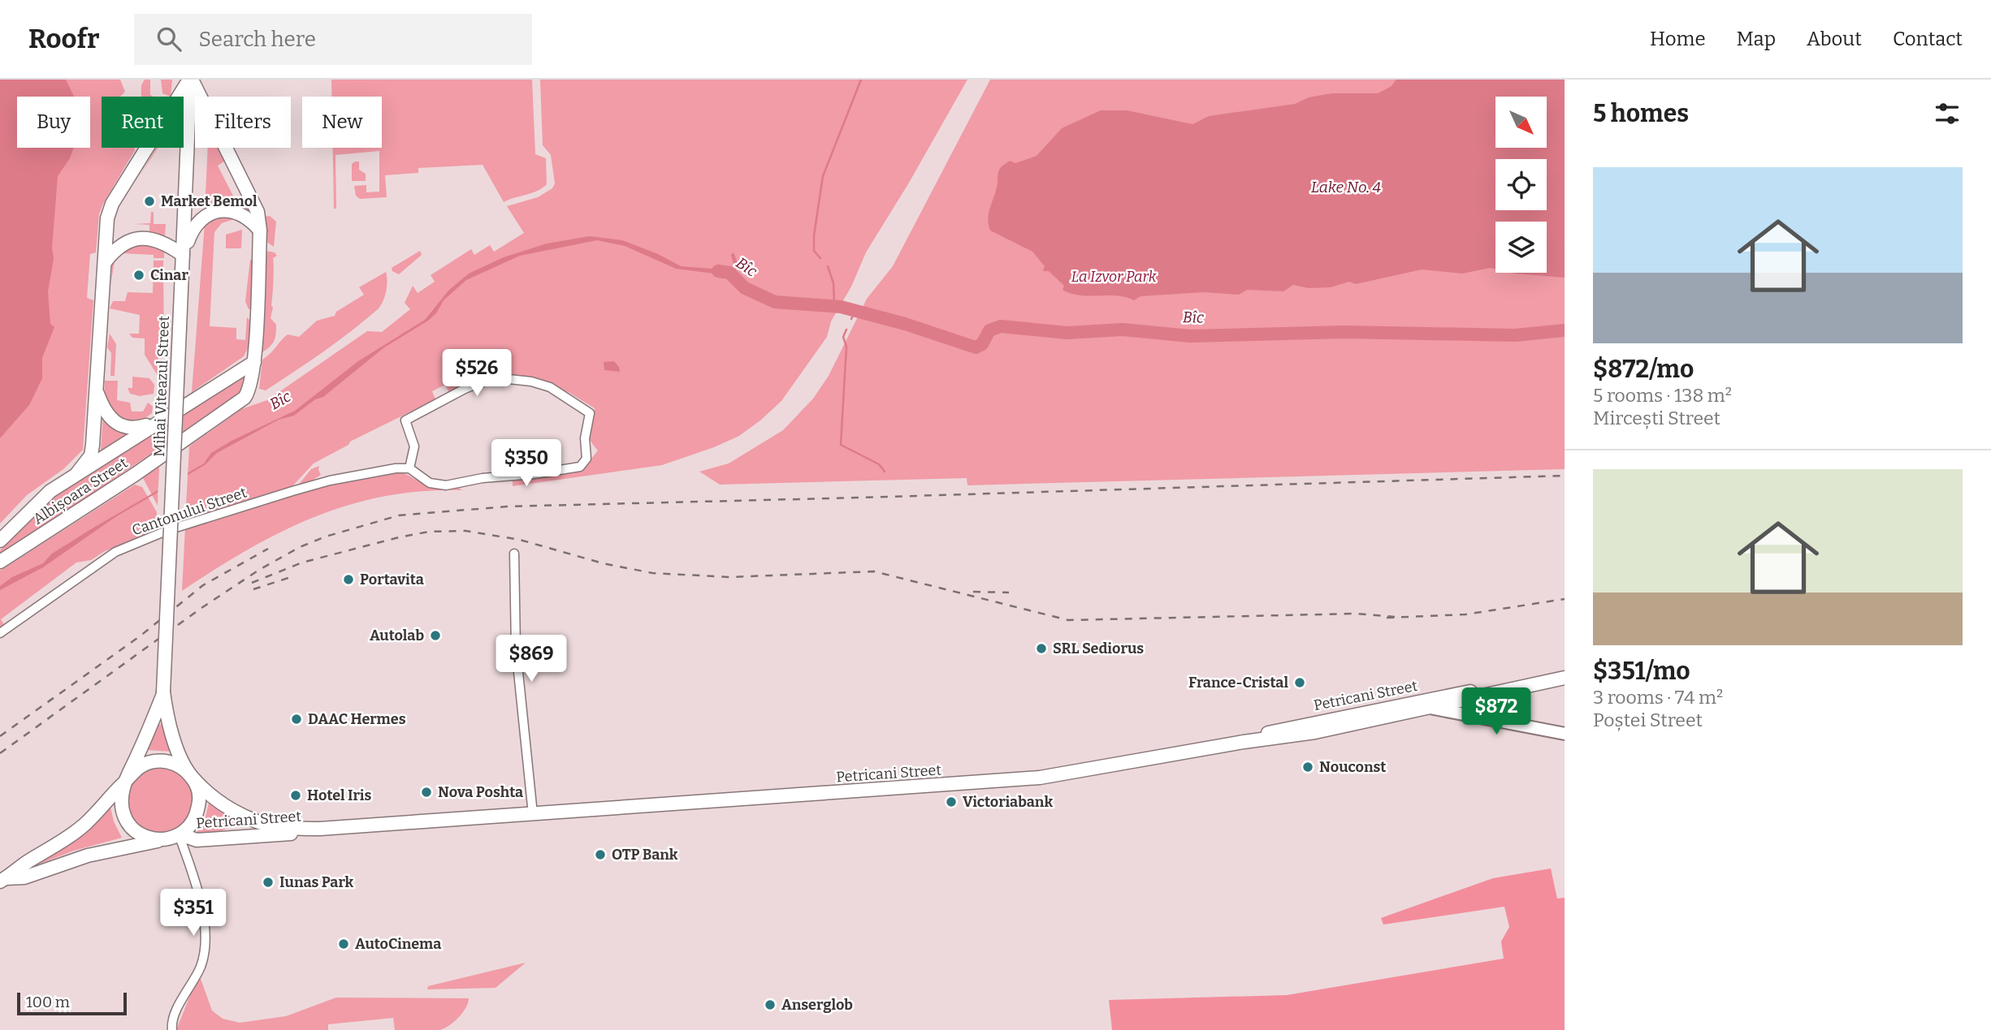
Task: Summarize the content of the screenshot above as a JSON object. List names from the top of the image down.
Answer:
{
  "streets": {
    "main road": ["Mihai Viteazul Street", "Albișoara Street", "Petricani Street"],
    "street": ["Cantonului Street"]
  },
  "crossings": [
    ["Mihai Viteazul Street", "Petricani Street"]
  ],
  "water": ["Lake No. 4", "Bîc"],
  "parks": ["La Izvor Park"],
  "places": [
    "Market Bemol",
    "Cinar",
    "Portavita",
    "Autolab",
    "SRL Sediorus",
    "France-Cristal",
    "DAAC Hermes",
    "Nouconst",
    "Nova Poshta",
    "Hotel Iris",
    "Victoriabank",
    "OTP Bank",
    "Iunas Park",
    "AutoCinema",
    "Anserglob"
  ],
  "scale_bar": "100 m",
  "north": "bottom right",
  "page": {
    "header": "Roofr",
    "search": "Search here",
    "nav": [
      "Home",
      "Map",
      "About",
      "Contact"
    ],
    "heading": "5 homes",
    "chip": [
      "Buy",
      "Rent",
      "Filters",
      "New"
    ],
    "list": [
      {
        "name": "$872/mo",
        "note": "5 rooms · 138 m² · Mircești Street"
      },
      {
        "name": "$351/mo",
        "note": "3 rooms · 74 m² · Poștei Street"
      }
    ],
    "price": [
      "$526",
      "$350",
      "$869",
      "$872",
      "$351"
    ],
    "scale": "100 m"
  }
}
